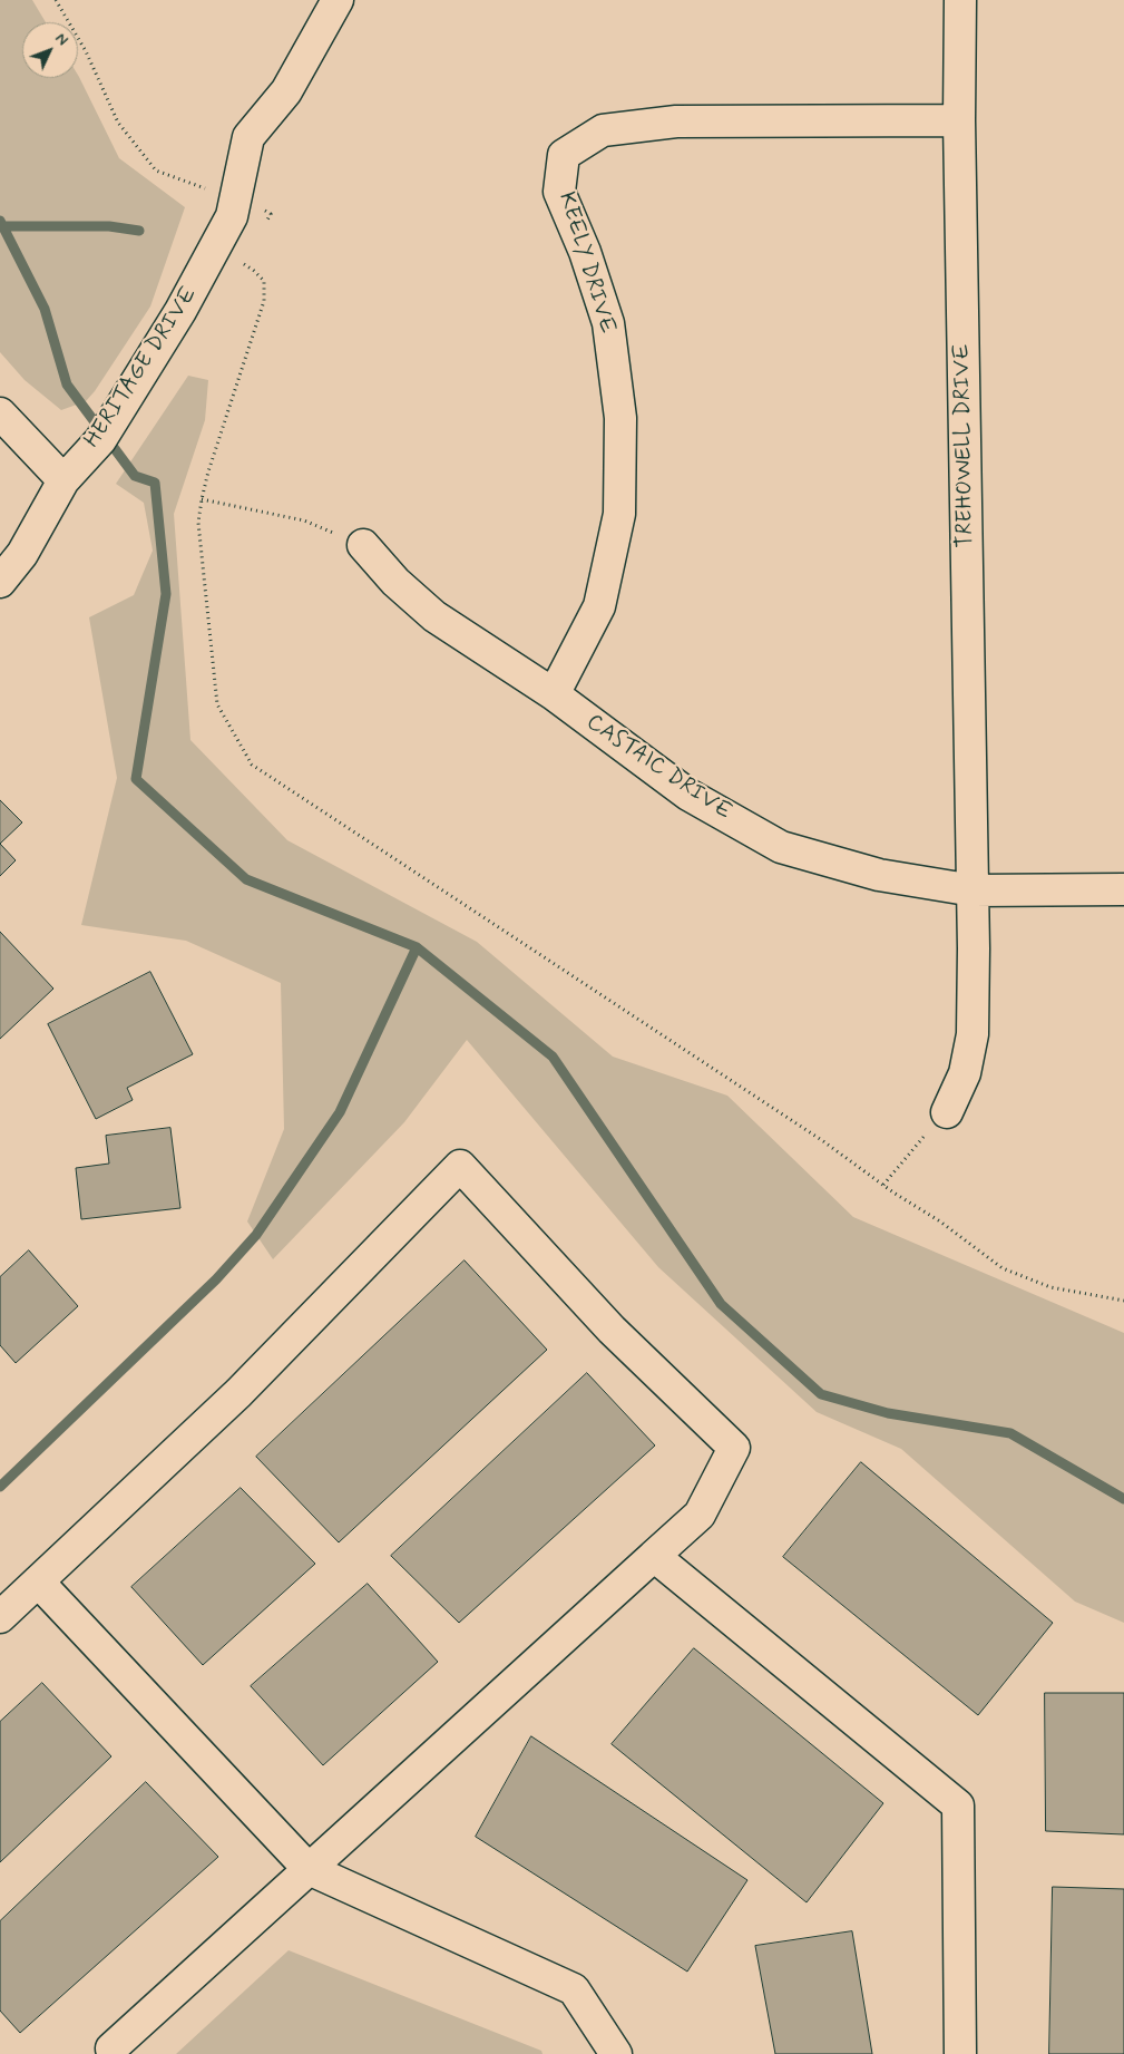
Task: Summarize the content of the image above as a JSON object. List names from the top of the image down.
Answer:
{
  "streets": {
    "street": [
      "KEELY DRIVE",
      "HERITAGE DRIVE",
      "TREHOWELL DRIVE",
      "CASTAIC DRIVE"
    ]
  },
  "crossings": [
    ["KEELY DRIVE", "TREHOWELL DRIVE"],
    ["KEELY DRIVE", "CASTAIC DRIVE"],
    ["TREHOWELL DRIVE", "CASTAIC DRIVE"]
  ],
  "north": "top right"
}
